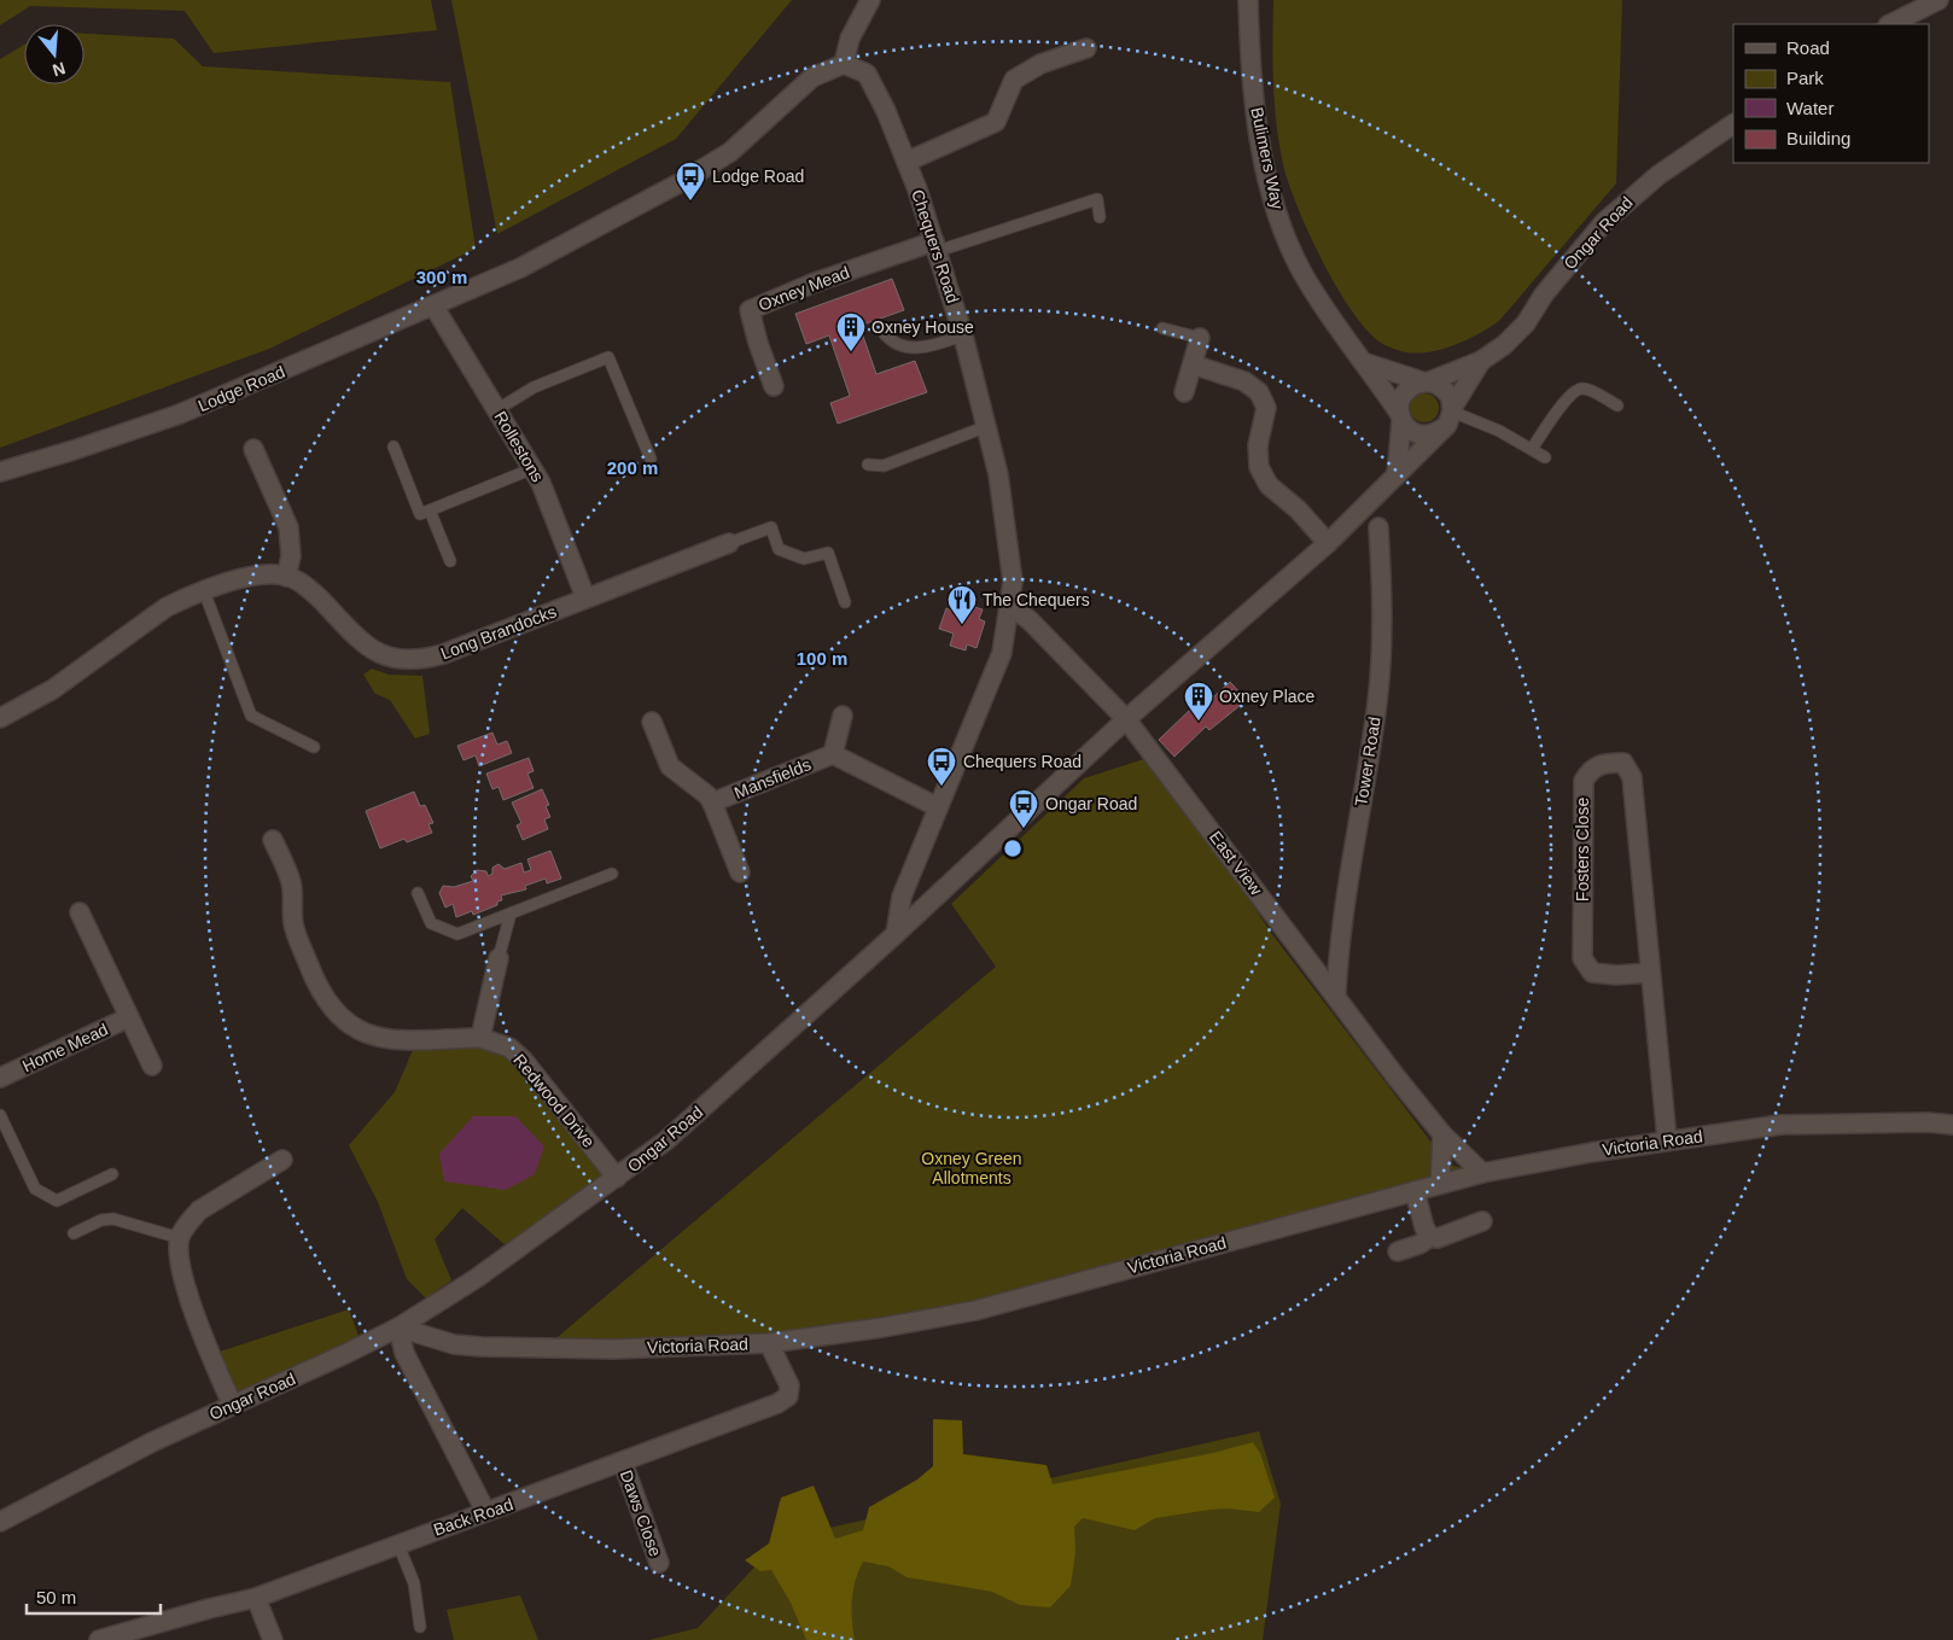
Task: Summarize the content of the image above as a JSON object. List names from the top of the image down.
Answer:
{
  "streets": {
    "street": [
      "Bulimers Way",
      "Ongar Road",
      "Chequers Road",
      "Oxney Mead",
      "Lodge Road",
      "Rollestons",
      "Long Brandocks",
      "Tower Road",
      "Mansfields",
      "Fosters Close",
      "East View",
      "Home Mead",
      "Redwood Drive",
      "Victoria Road",
      "Daws Close",
      "Back Road"
    ]
  },
  "crossings": [
    ["Bulimers Way", "Ongar Road"],
    ["Ongar Road", "Chequers Road"],
    ["Ongar Road", "East View"],
    ["Ongar Road", "Redwood Drive"],
    ["Ongar Road", "Victoria Road"],
    ["Chequers Road", "Oxney Mead"],
    ["Chequers Road", "Lodge Road"],
    ["Chequers Road", "East View"],
    ["Lodge Road", "Rollestons"],
    ["Rollestons", "Long Brandocks"],
    ["Tower Road", "East View"],
    ["Fosters Close", "Victoria Road"],
    ["East View", "Victoria Road"],
    ["Victoria Road", "Back Road"],
    ["Daws Close", "Back Road"]
  ],
  "parks": ["Oxney Green Allotments"],
  "places": {
    "bus stop": ["Lodge Road", "Chequers Road", "Ongar Road"],
    "building": ["Oxney House", "Oxney Place"],
    "restaurant": ["The Chequers"]
  },
  "legend": [
    "Road",
    "Park",
    "Water",
    "Building"
  ],
  "scale_bar": "50 m",
  "north": "bottom",
  "rings": ["300 m", "200 m", "100 m"]
}
